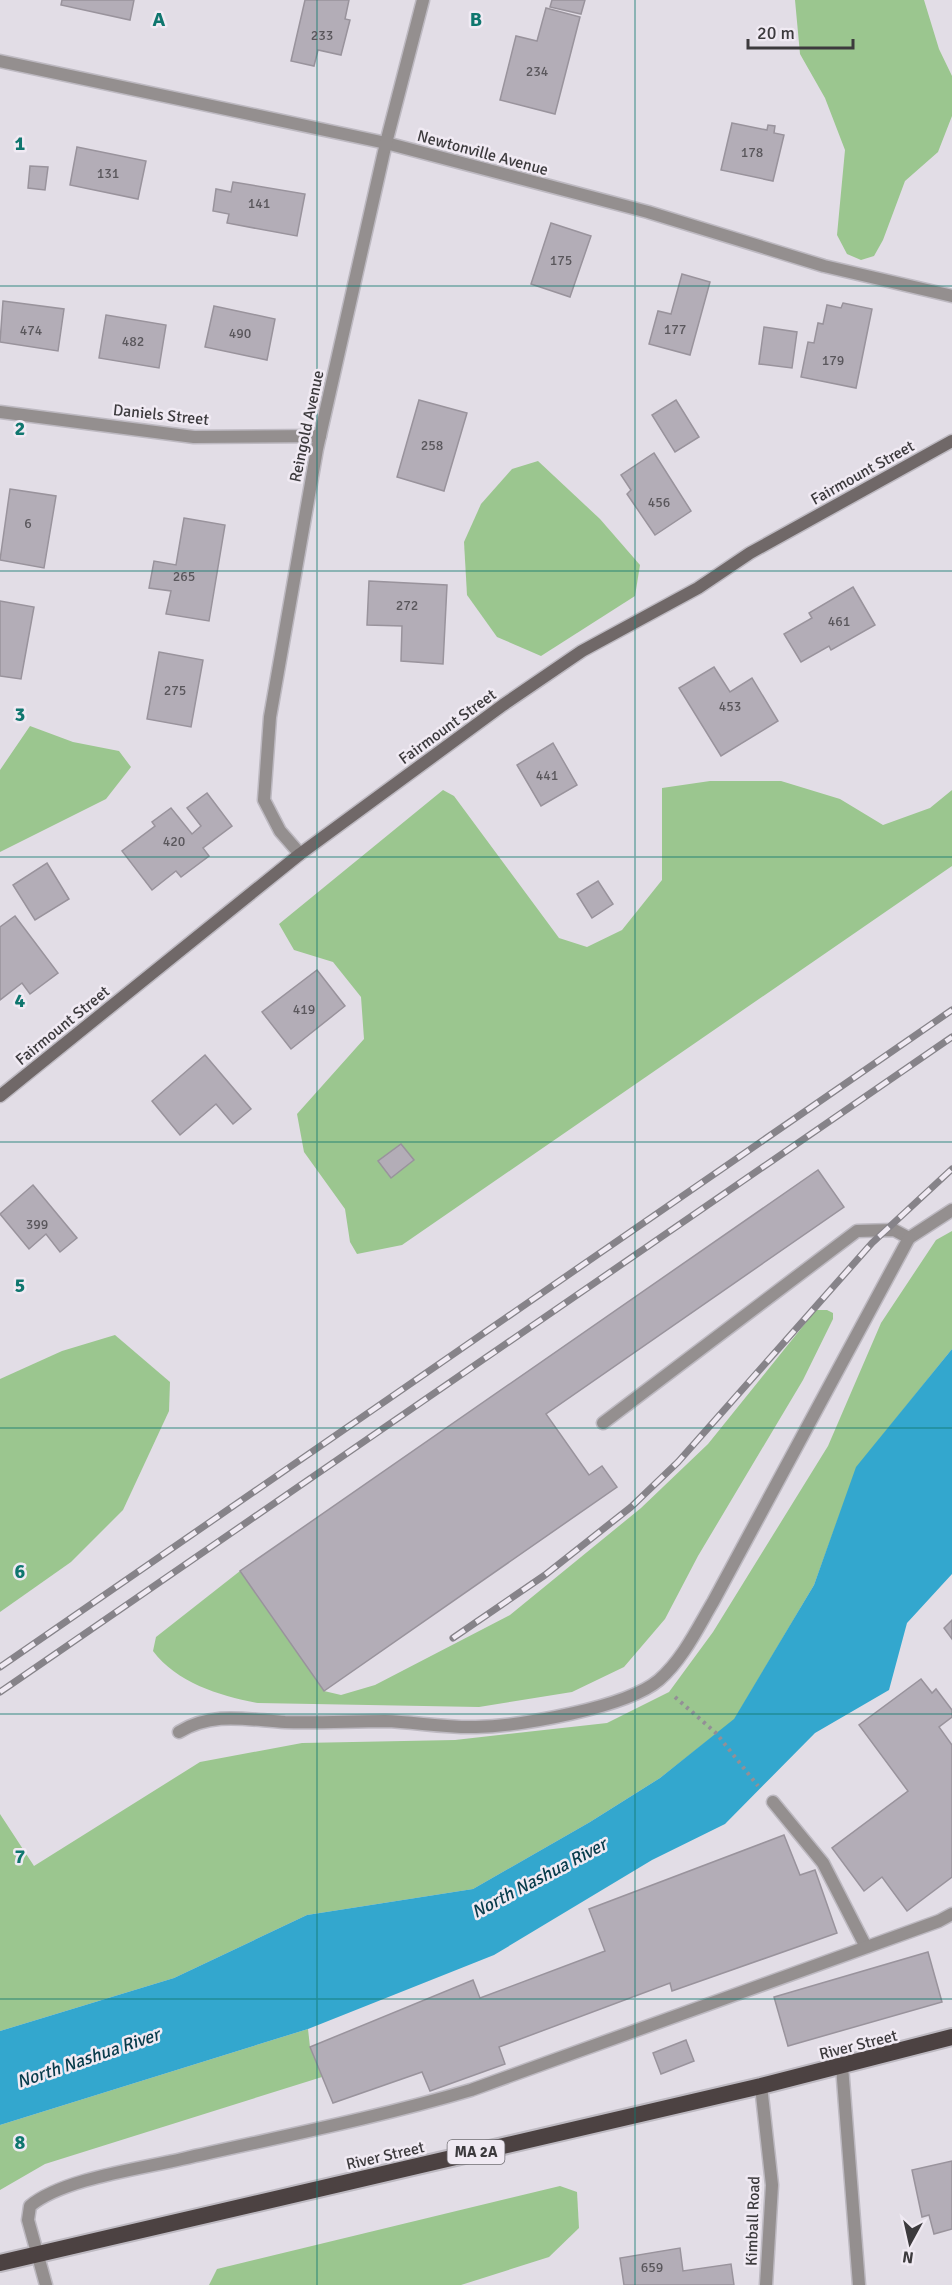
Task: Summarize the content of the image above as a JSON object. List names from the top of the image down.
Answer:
{
  "streets": {
    "highway": ["River Street", "MA 2A"],
    "main road": ["Fairmount Street"],
    "street": [
      "Newtonville Avenue",
      "Daniels Street",
      "Reingold Avenue",
      "Kimball Road"
    ]
  },
  "crossings": [
    ["Newtonville Avenue", "Reingold Avenue"],
    ["Daniels Street", "Reingold Avenue"],
    ["Reingold Avenue", "Fairmount Street"],
    ["River Street", "Kimball Road"]
  ],
  "water": ["North Nashua River"],
  "house_numbers": [
    "233",
    "234",
    "178",
    "131",
    "141",
    "175",
    "177",
    "474",
    "490",
    "482",
    "179",
    "258",
    "456",
    "6",
    "265",
    "272",
    "461",
    "275",
    "453",
    "441",
    "420",
    "419",
    "399",
    "659"
  ],
  "scale_bar": "20 m",
  "north": "bottom",
  "grid": {
    "columns": ["A", "B"],
    "rows": [
      "1",
      "2",
      "3",
      "4",
      "5",
      "6",
      "7",
      "8"
    ]
  }
}
